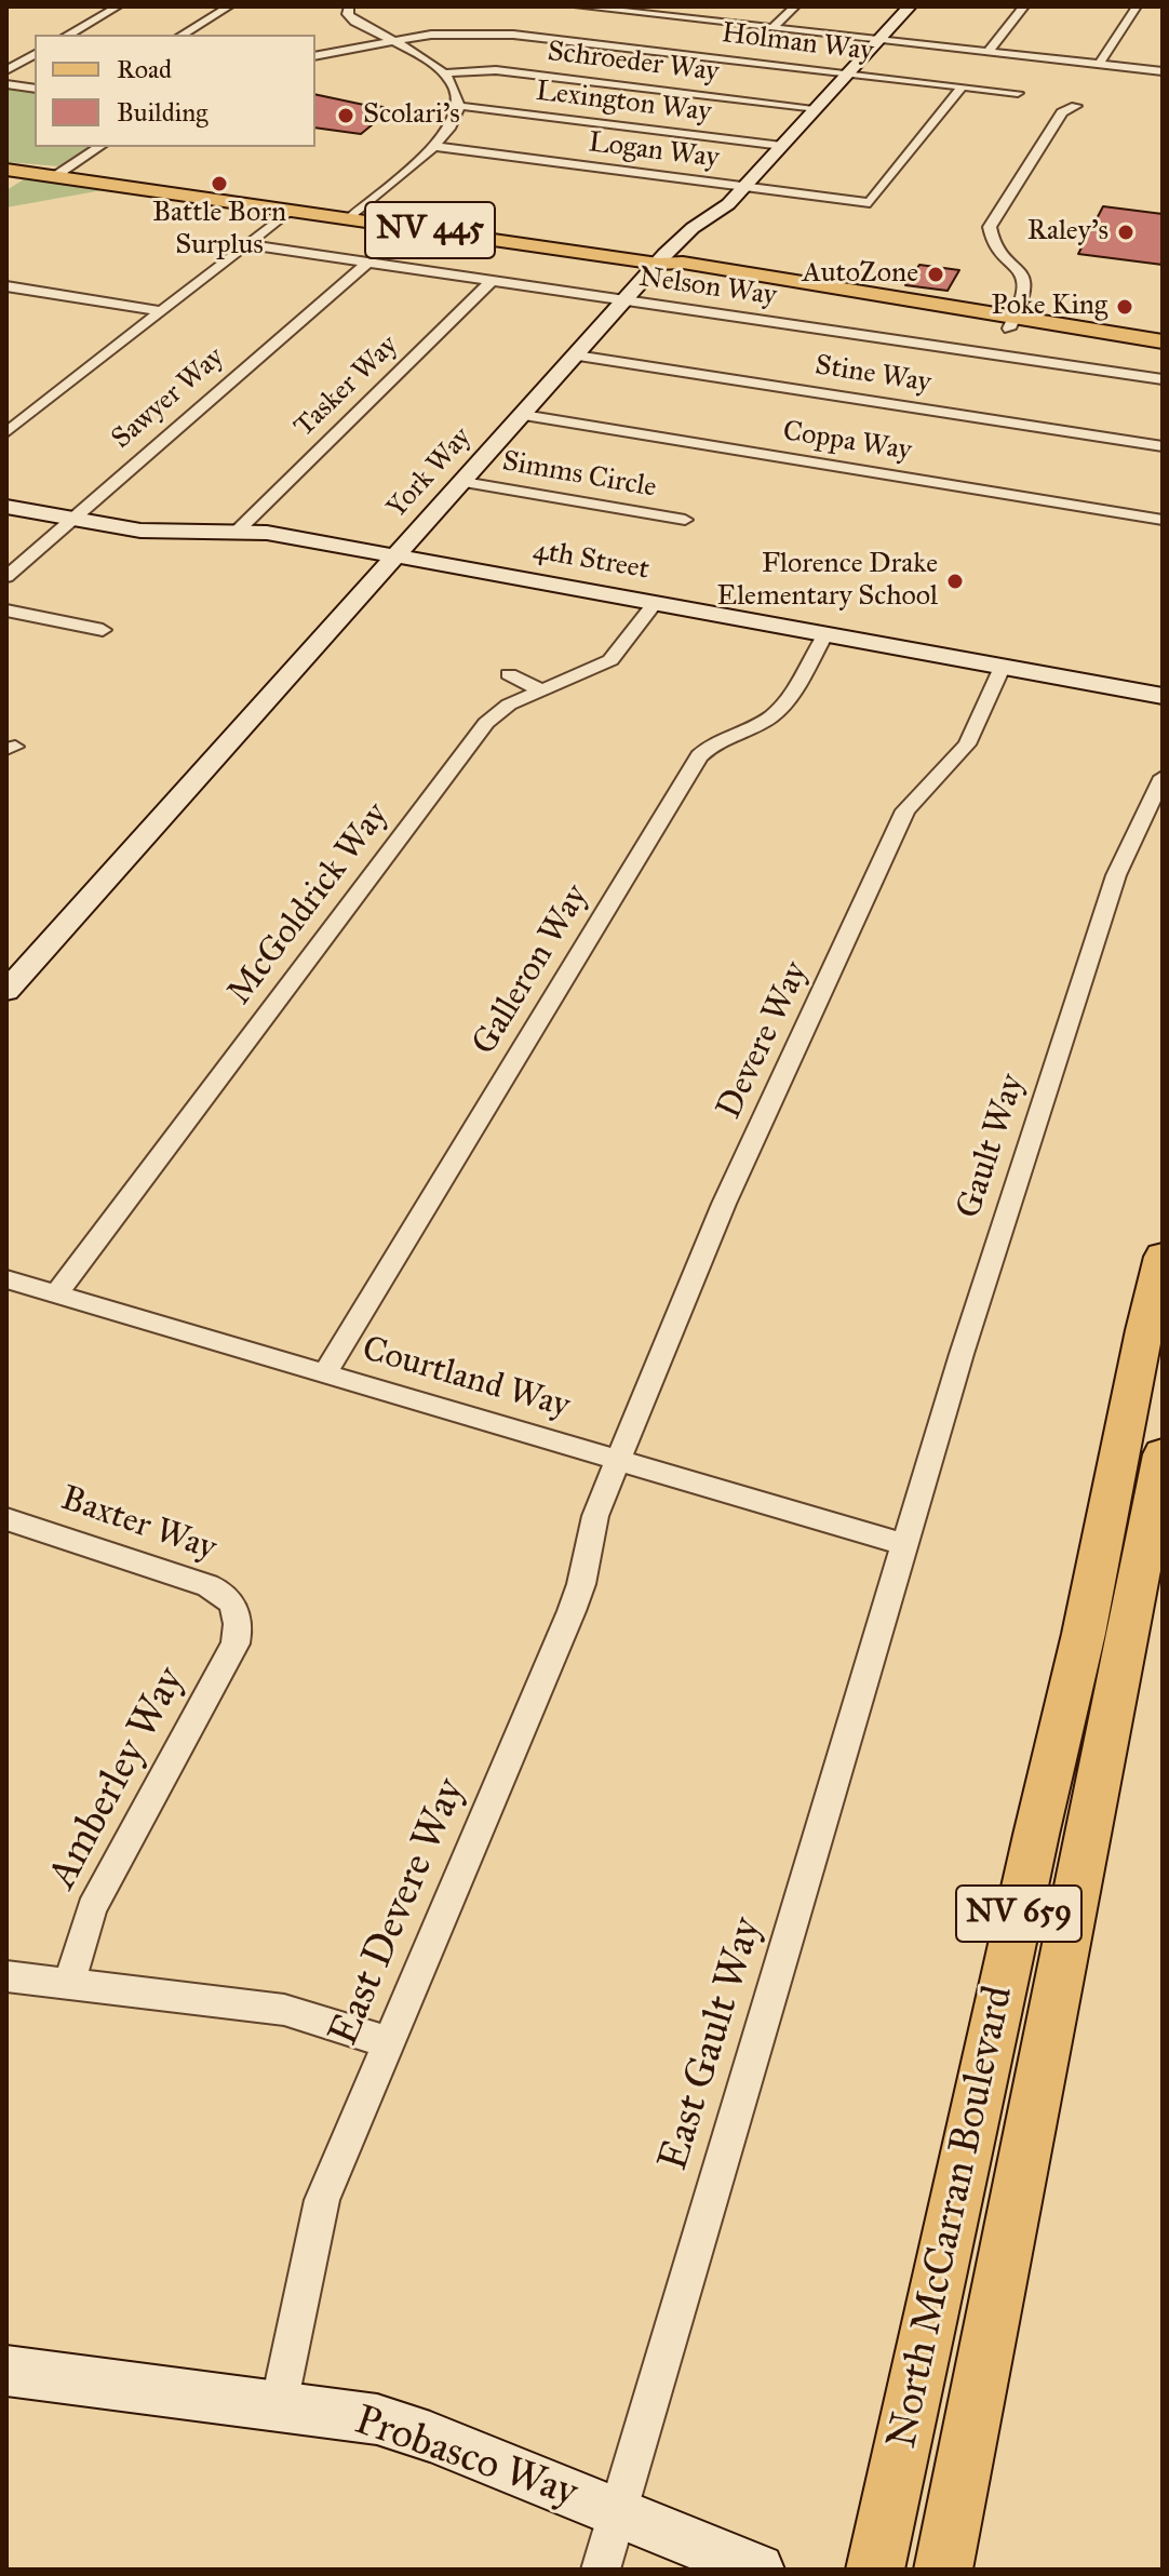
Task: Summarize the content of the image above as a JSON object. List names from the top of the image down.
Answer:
{
  "streets": {
    "main road": ["NV 445", "NV 659", "North McCarran Boulevard"],
    "street": [
      "Holman Way",
      "Schroeder Way",
      "Lexington Way",
      "Logan Way",
      "Nelson Way",
      "Stine Way",
      "Tasker Way",
      "Sawyer Way",
      "Coppa Way",
      "York Way",
      "Simms Circle",
      "4th Street",
      "McGoldrick Way",
      "Galleron Way",
      "Devere Way",
      "Gault Way",
      "Courtland Way",
      "Baxter Way",
      "Amberley Way",
      "East Devere Way",
      "East Gault Way",
      "Probasco Way"
    ]
  },
  "crossings": [
    ["Holman Way", "Logan Way"],
    ["Holman Way", "York Way"],
    ["Schroeder Way", "York Way"],
    ["Lexington Way", "York Way"],
    ["Logan Way", "York Way"],
    ["NV 445", "York Way"],
    ["Nelson Way", "Tasker Way"],
    ["Nelson Way", "Sawyer Way"],
    ["Nelson Way", "York Way"],
    ["Stine Way", "York Way"],
    ["Tasker Way", "4th Street"],
    ["Sawyer Way", "4th Street"],
    ["Coppa Way", "York Way"],
    ["York Way", "Simms Circle"],
    ["York Way", "4th Street"],
    ["4th Street", "McGoldrick Way"],
    ["4th Street", "Galleron Way"],
    ["4th Street", "Devere Way"],
    ["McGoldrick Way", "Courtland Way"],
    ["Galleron Way", "Courtland Way"],
    ["Devere Way", "Courtland Way"],
    ["Devere Way", "East Devere Way"],
    ["Gault Way", "Courtland Way"],
    ["Gault Way", "East Gault Way"],
    ["Courtland Way", "East Devere Way"],
    ["Courtland Way", "East Gault Way"],
    ["Baxter Way", "Amberley Way"],
    ["East Devere Way", "Probasco Way"],
    ["East Gault Way", "Probasco Way"]
  ],
  "places": [
    "Scolari's",
    "Battle Born Surplus",
    "Raley's",
    "AutoZone",
    "Poke King",
    "Florence Drake Elementary School"
  ],
  "legend": ["Road", "Building"]
}
